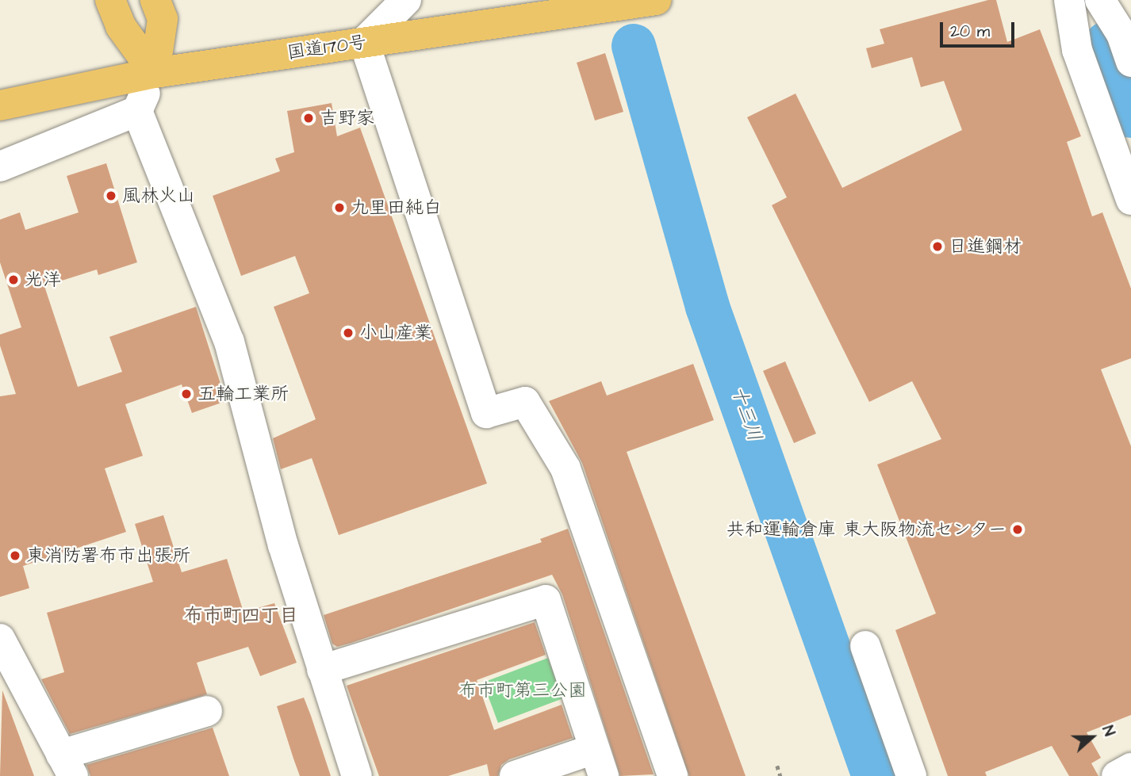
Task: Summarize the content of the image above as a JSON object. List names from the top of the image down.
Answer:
{
  "streets": {
    "main road": ["国道170号"]
  },
  "districts": ["布市町四丁目"],
  "water": ["十三川"],
  "parks": ["布市町第三公園"],
  "places": [
    "吉野家",
    "風林火山",
    "九里田純白",
    "日進鋼材",
    "光洋",
    "小山産業",
    "五輪工業所",
    "共和運輸倉庫 東大阪物流センター",
    "東消防署布市出張所"
  ],
  "scale_bar": "20 m",
  "north": "right"
}
